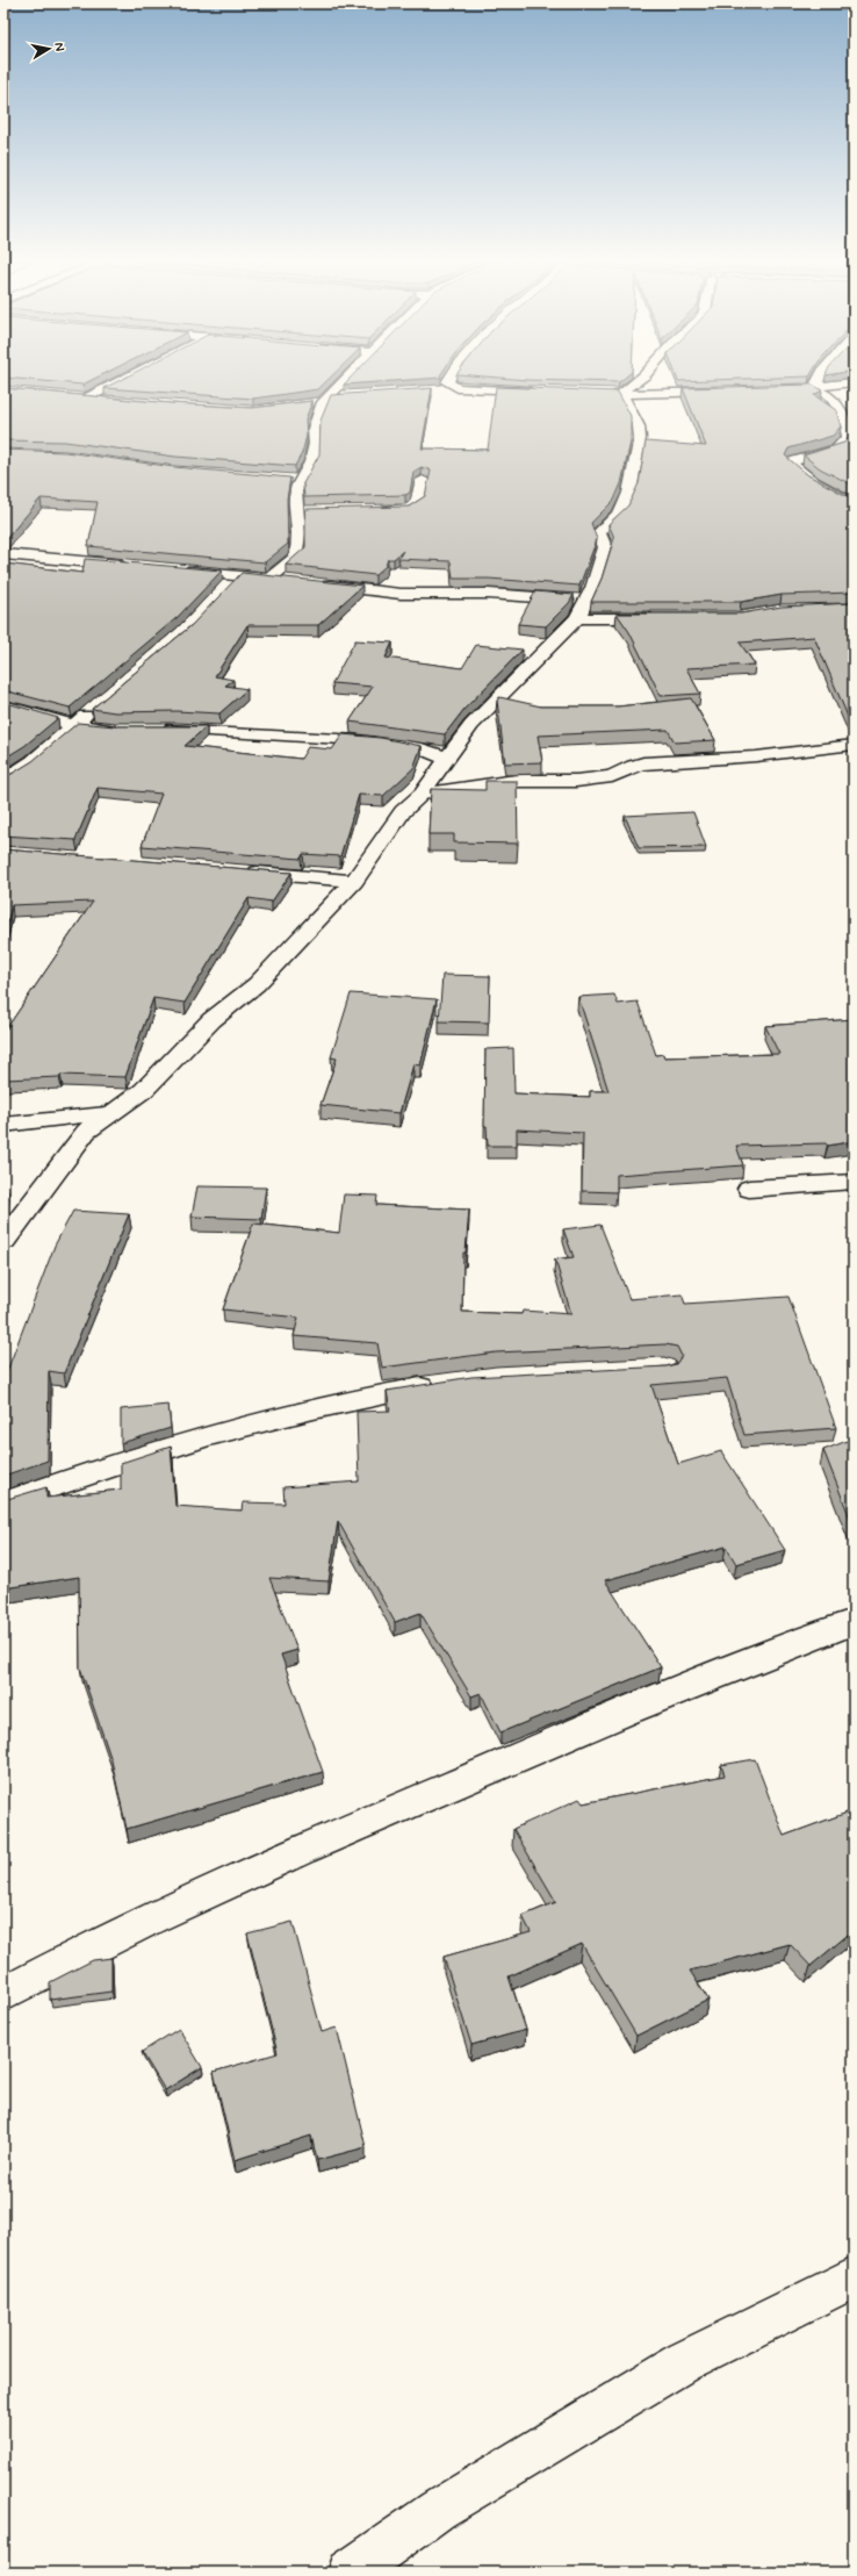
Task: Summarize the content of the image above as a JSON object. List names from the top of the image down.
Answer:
{
  "north": "right"
}
